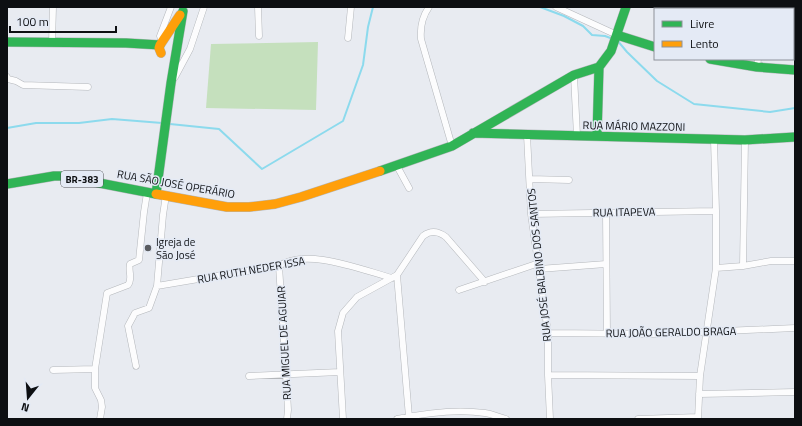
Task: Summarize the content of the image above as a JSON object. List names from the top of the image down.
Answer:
{
  "streets": {
    "main road": ["RUA MÁRIO MAZZONI", "BR-383", "RUA SÃO JOSÉ OPERÁRIO"],
    "street": [
      "RUA ITAPEVA",
      "RUA JOSÉ BALBINO DOS SANTOS",
      "RUA RUTH NEDER ISSA",
      "RUA JOÃO GERALDO BRAGA",
      "RUA MIGUEL DE AGUIAR"
    ]
  },
  "crossings": [
    ["RUA MÁRIO MAZZONI", "RUA SÃO JOSÉ OPERÁRIO"],
    ["RUA MÁRIO MAZZONI", "RUA JOSÉ BALBINO DOS SANTOS"],
    ["RUA ITAPEVA", "RUA JOSÉ BALBINO DOS SANTOS"],
    ["RUA JOSÉ BALBINO DOS SANTOS", "RUA JOÃO GERALDO BRAGA"],
    ["RUA RUTH NEDER ISSA", "RUA MIGUEL DE AGUIAR"]
  ],
  "places": ["Igreja de São José"],
  "legend": ["Livre", "Lento"],
  "scale_bar": "100 m",
  "north": "bottom"
}
